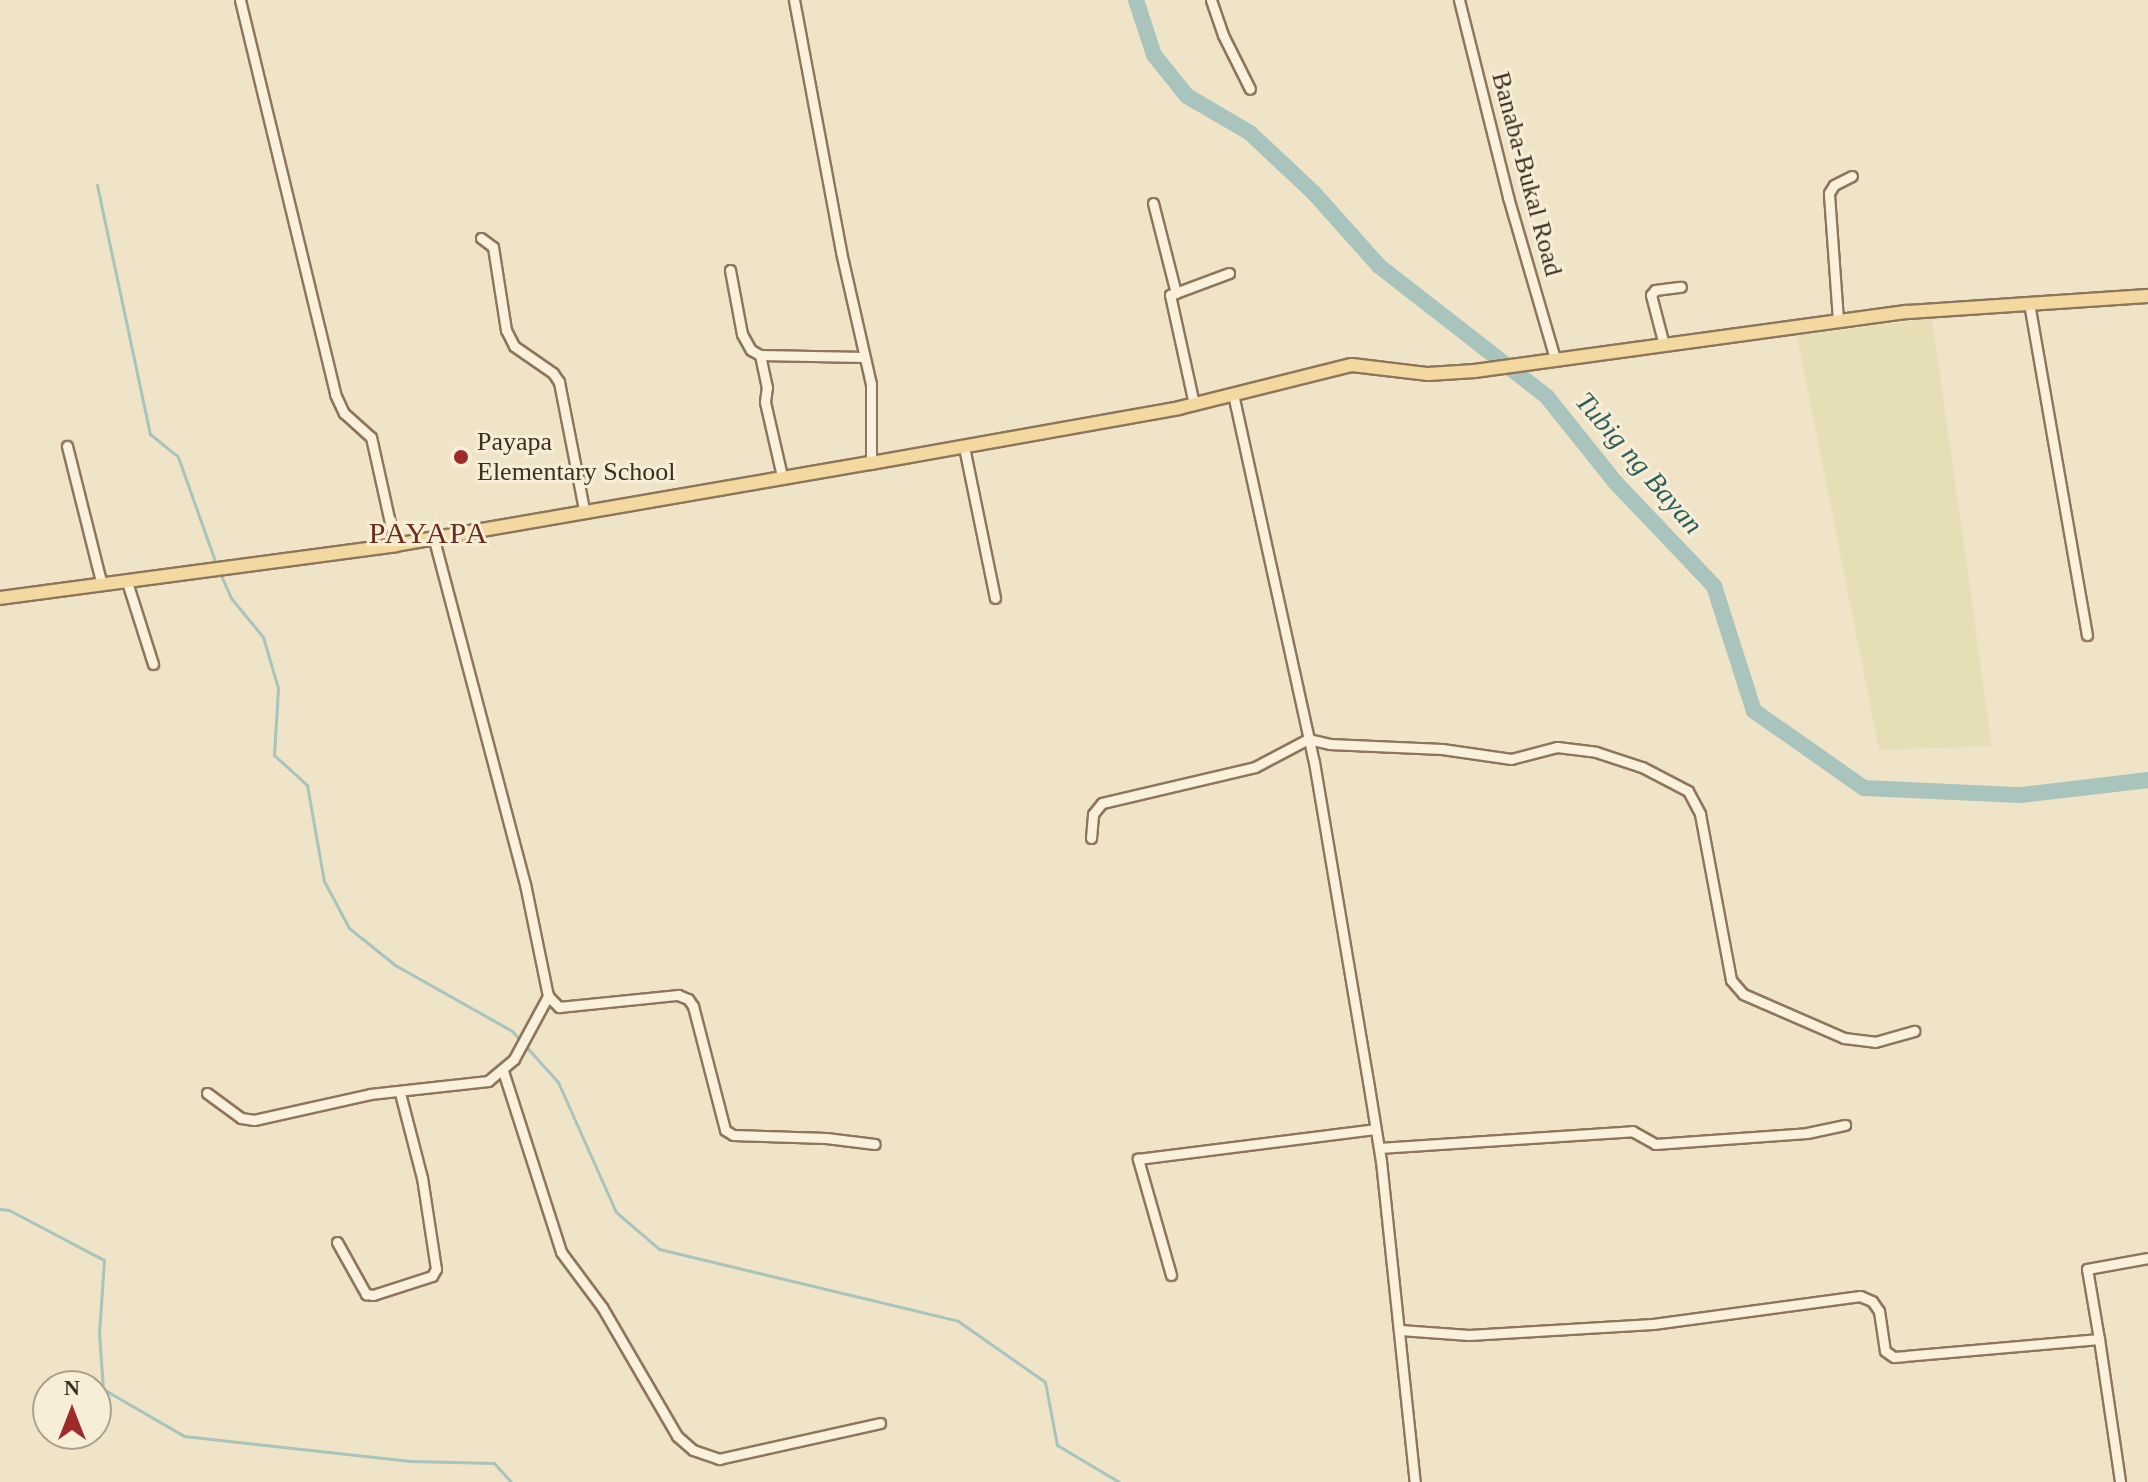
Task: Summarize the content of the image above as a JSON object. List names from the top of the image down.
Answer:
{
  "streets": {
    "street": ["Banaba-Bukal Road"]
  },
  "districts": ["PAYAPA"],
  "water": ["Tubig ng Bayan"],
  "places": ["Payapa Elementary School"],
  "north": "top"
}
